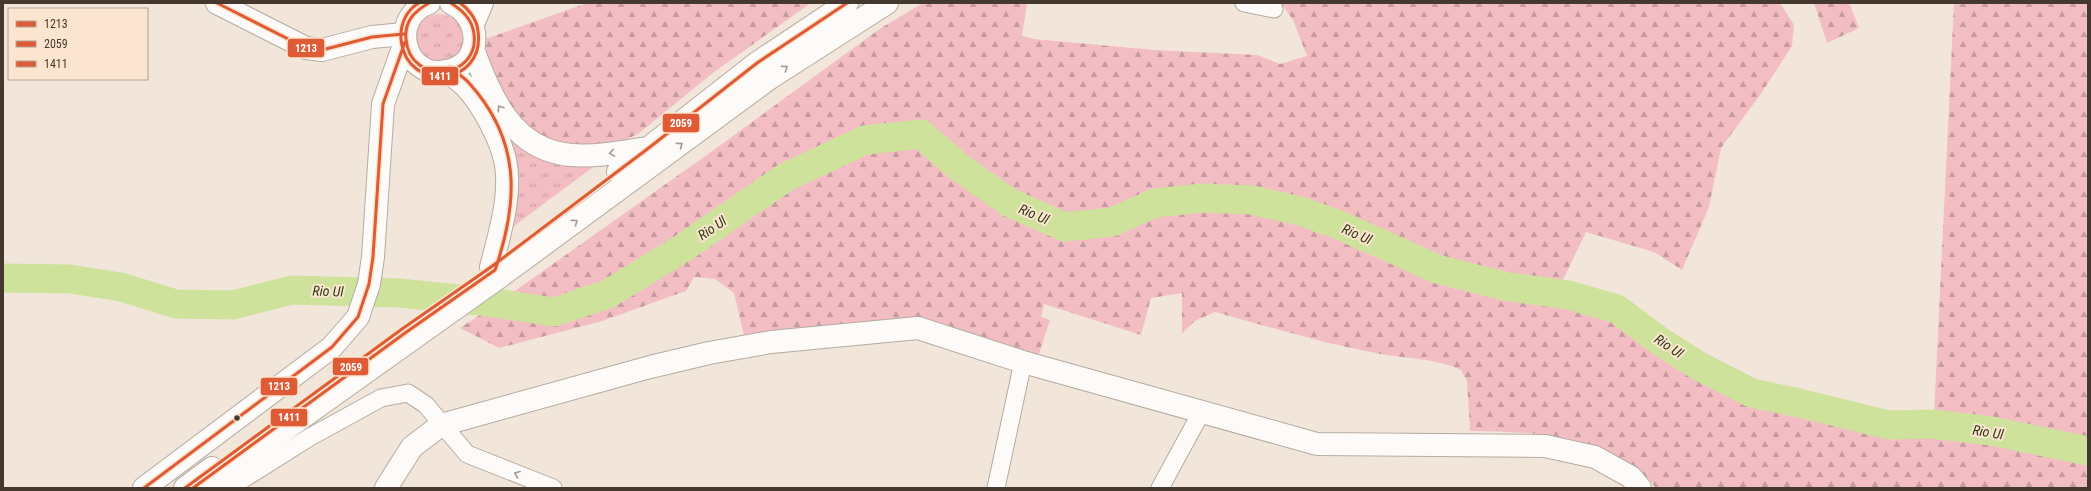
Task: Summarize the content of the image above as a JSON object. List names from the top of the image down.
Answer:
{
  "water": ["Rio Ul"],
  "lines": ["transit line 1213", "transit line 2059", "transit line 1411"],
  "legend": ["1213", "2059", "1411"]
}
